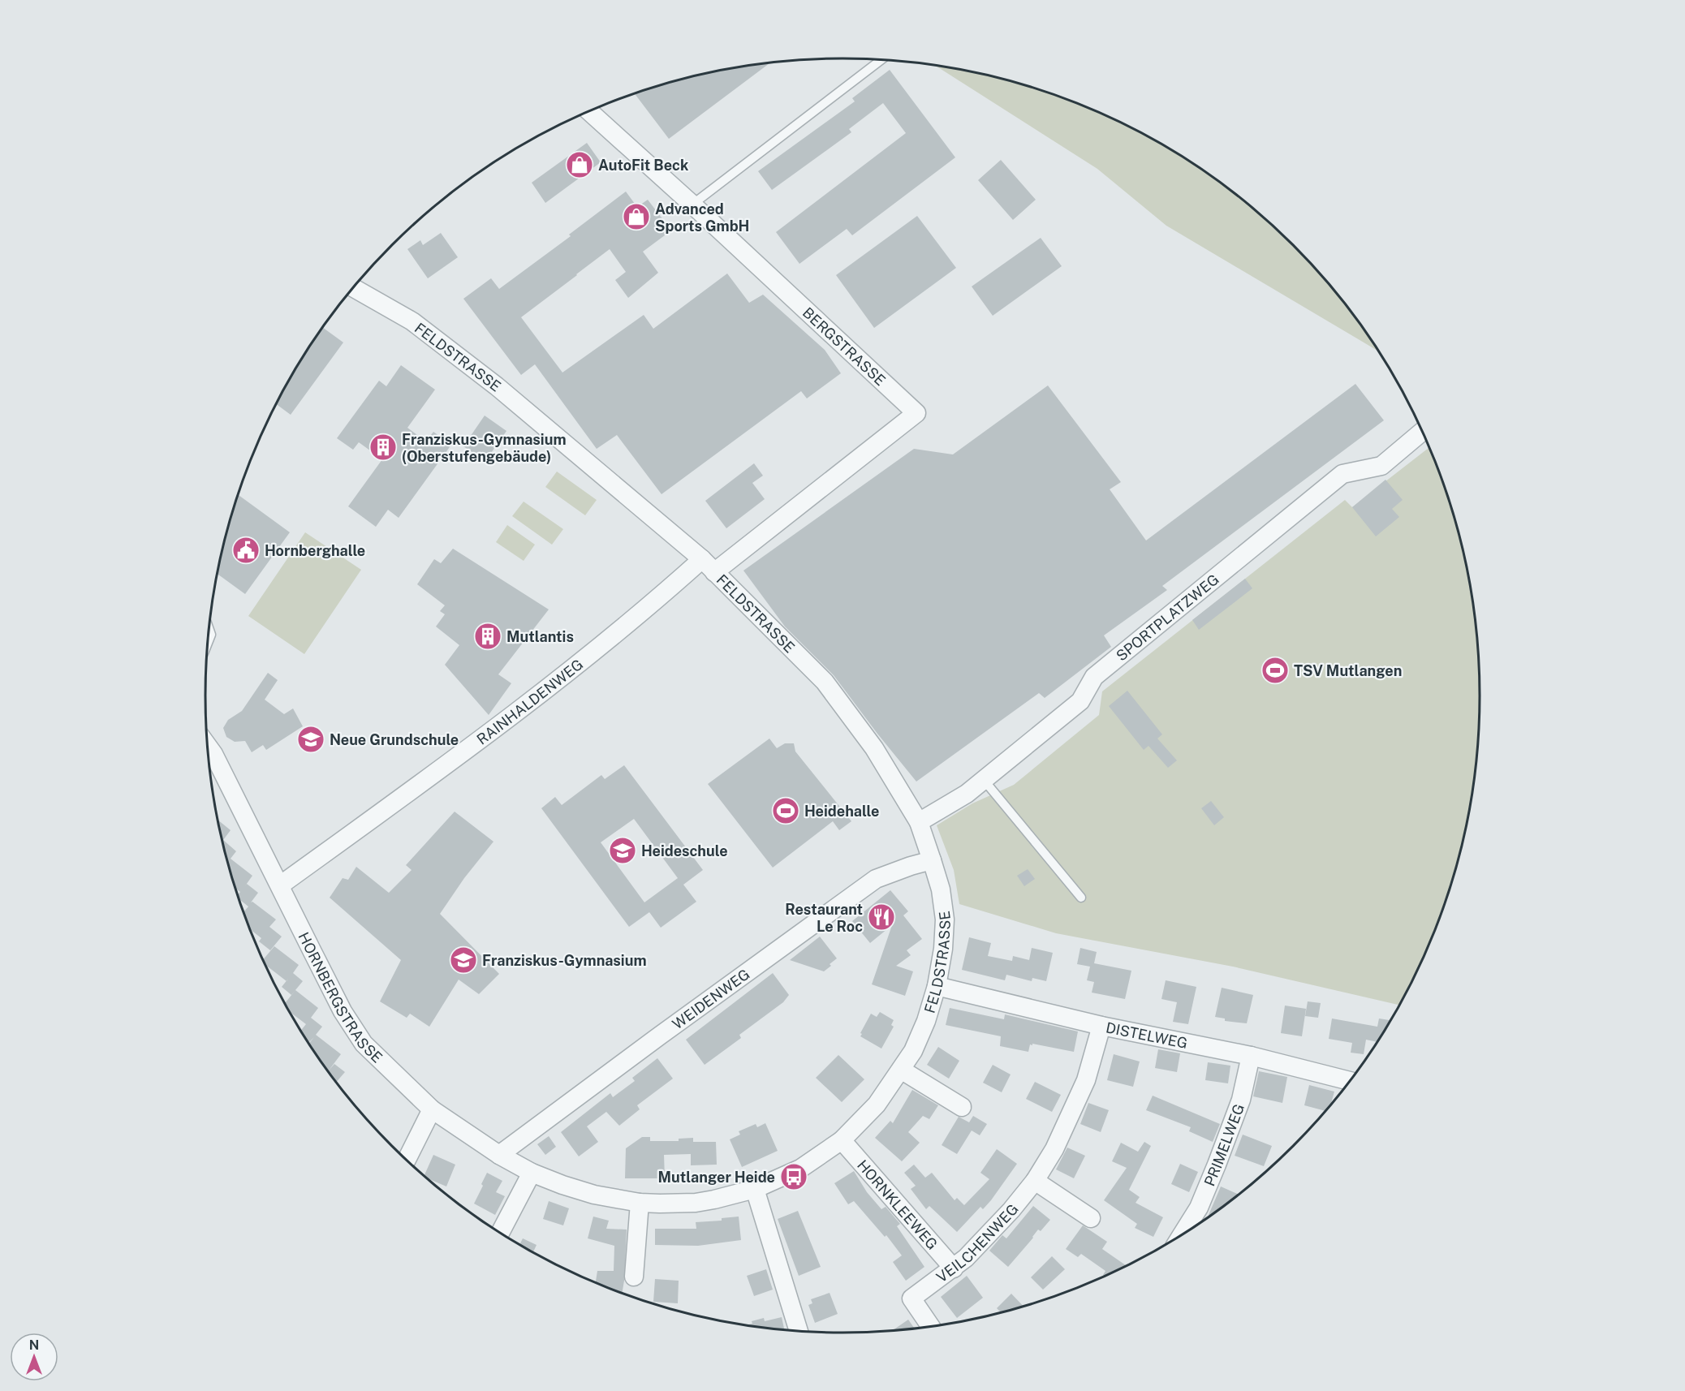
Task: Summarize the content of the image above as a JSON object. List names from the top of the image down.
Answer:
{
  "streets": {
    "street": [
      "BERGSTRASSE",
      "FELDSTRASSE",
      "SPORTPLATZWEG",
      "RAINHALDENWEG",
      "HORNBERGSTRASSE",
      "WEIDENWEG",
      "DISTELWEG",
      "PRIMELWEG",
      "HORNKLEEWEG",
      "VEILCHENWEG"
    ]
  },
  "crossings": [
    ["BERGSTRASSE", "FELDSTRASSE"],
    ["BERGSTRASSE", "RAINHALDENWEG"],
    ["FELDSTRASSE", "SPORTPLATZWEG"],
    ["FELDSTRASSE", "RAINHALDENWEG"],
    ["FELDSTRASSE", "HORNBERGSTRASSE"],
    ["FELDSTRASSE", "WEIDENWEG"],
    ["FELDSTRASSE", "DISTELWEG"],
    ["FELDSTRASSE", "HORNKLEEWEG"],
    ["RAINHALDENWEG", "HORNBERGSTRASSE"],
    ["HORNBERGSTRASSE", "WEIDENWEG"],
    ["DISTELWEG", "PRIMELWEG"],
    ["DISTELWEG", "VEILCHENWEG"],
    ["HORNKLEEWEG", "VEILCHENWEG"]
  ],
  "places": {
    "shop": ["AutoFit Beck", "Advanced Sports GmbH"],
    "building": ["Franziskus-Gymnasium (Oberstufengebäude)", "Mutlantis"],
    "public building": ["Hornberghalle"],
    "sports": ["TSV Mutlangen", "Heidehalle"],
    "school or university": ["Neue Grundschule", "Heideschule", "Franziskus-Gymnasium"],
    "restaurant": ["Restaurant Le Roc"],
    "bus stop": ["Mutlanger Heide"]
  },
  "north": "top"
}
